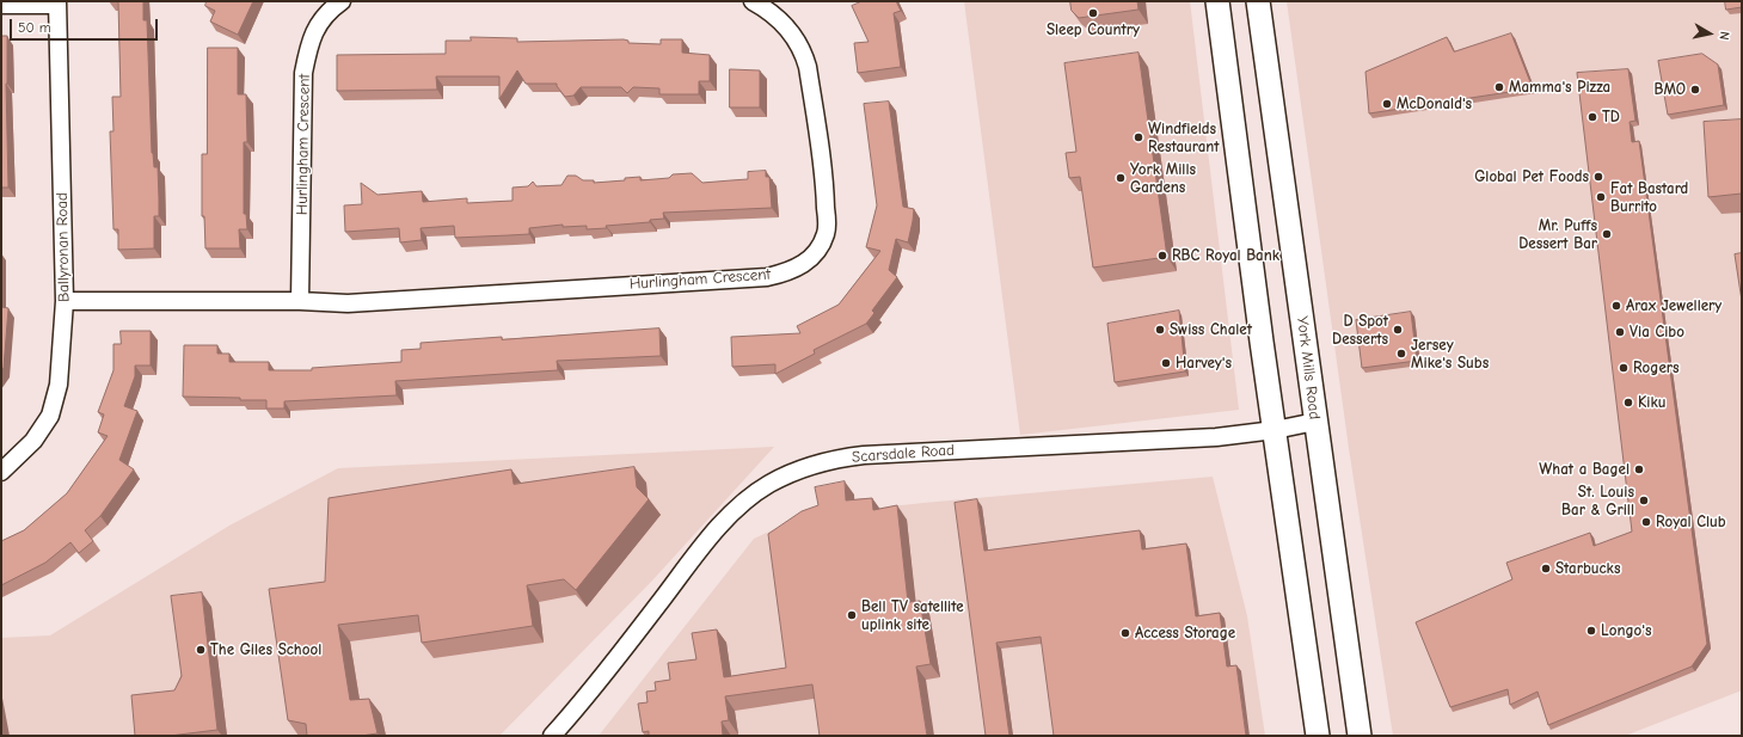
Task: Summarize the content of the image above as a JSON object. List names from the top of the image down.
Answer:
{
  "streets": {
    "main road": ["York Mills Road"],
    "street": ["Hurlingham Crescent", "Ballyronan Road", "Scarsdale Road"]
  },
  "crossings": [
    ["Hurlingham Crescent", "Ballyronan Road"],
    ["York Mills Road", "Scarsdale Road"]
  ],
  "places": [
    "Sleep Country",
    "Mamma's Pizza",
    "BMO",
    "McDonald's",
    "TD",
    "Windfields Restaurant",
    "Global Pet Foods",
    "York Mills Gardens",
    "Fat Bastard Burrito",
    "Mr. Puffs Dessert Bar",
    "RBC Royal Bank",
    "Arax Jewellery",
    "Swiss Chalet",
    "D Spot Desserts",
    "Via Cibo",
    "Jersey Mike's Subs",
    "Harvey's",
    "Rogers",
    "Kiku",
    "What a Bagel",
    "St. Louis Bar & Grill",
    "Royal Club",
    "Starbucks",
    "Bell TV satellite uplink site",
    "Longo's",
    "Access Storage",
    "The Giles School"
  ],
  "scale_bar": "50 m",
  "north": "right"
}
